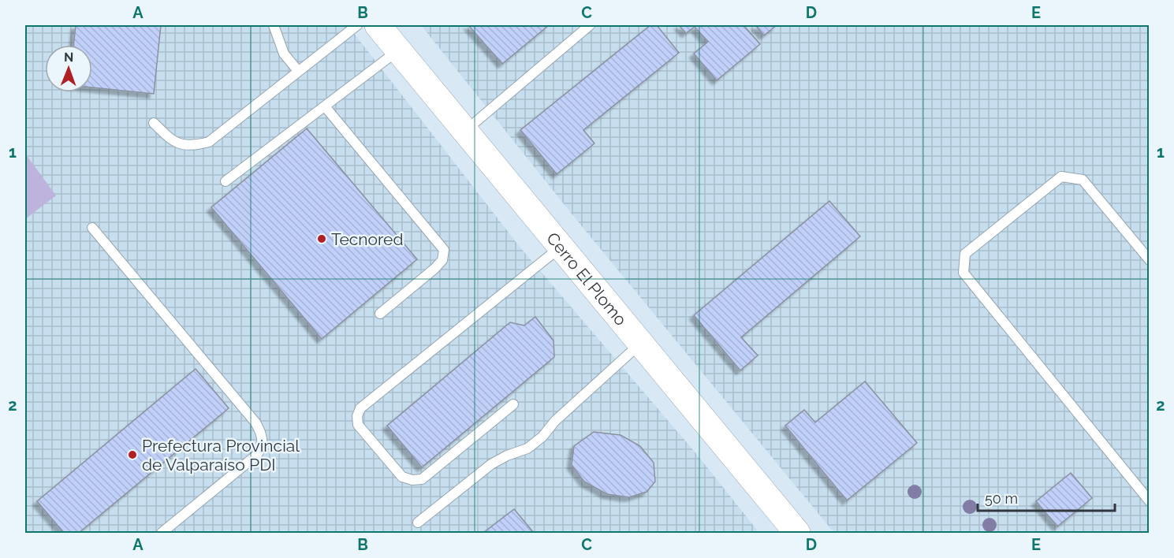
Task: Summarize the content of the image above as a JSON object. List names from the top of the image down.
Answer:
{
  "streets": {
    "street": ["Cerro El Plomo"]
  },
  "places": ["Tecnored", "Prefectura Provincial de Valparaíso PDI"],
  "scale_bar": "50 m",
  "north": "top",
  "grid": {
    "columns": [
      "A",
      "B",
      "C",
      "D",
      "E"
    ],
    "rows": ["1", "2"]
  }
}
